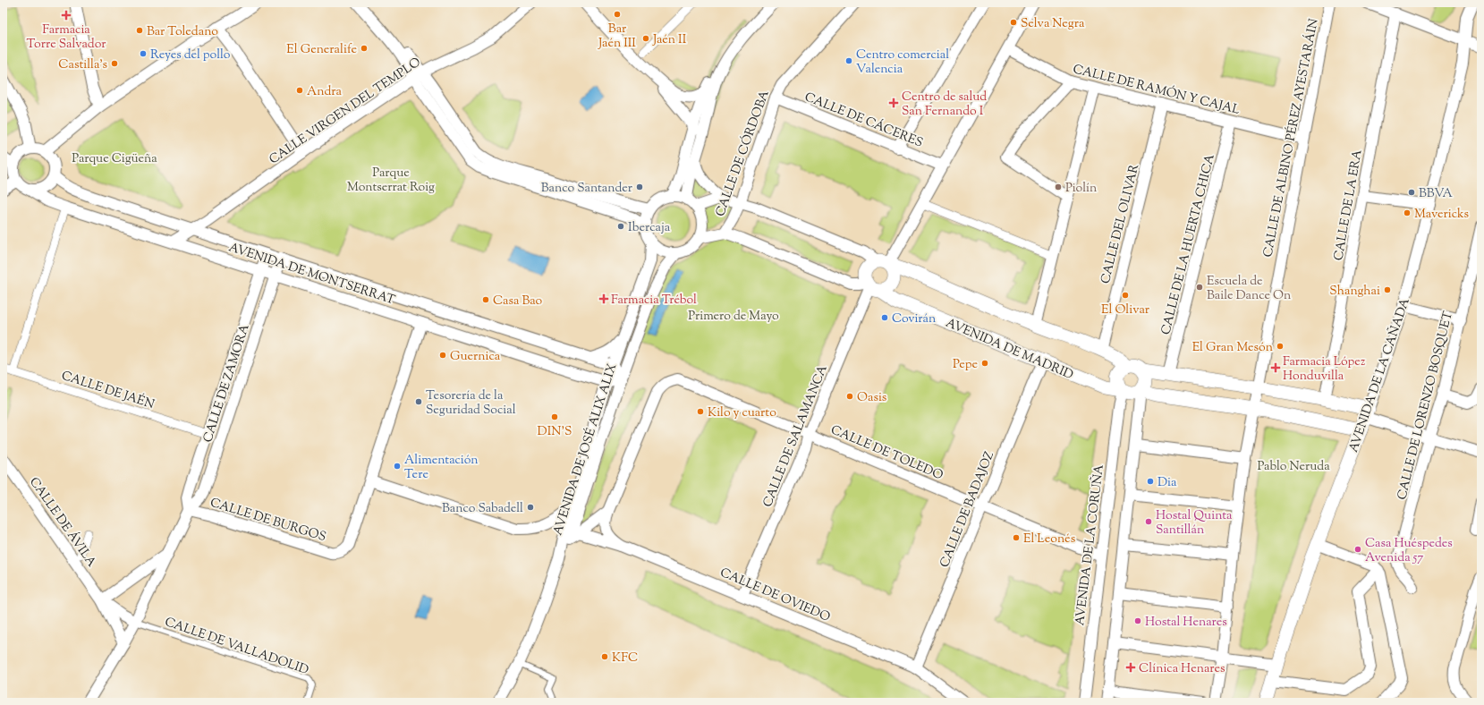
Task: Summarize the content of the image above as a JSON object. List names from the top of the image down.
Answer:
{
  "streets": {
    "street": [
      "CALLE DE RAMÓN Y CAJAL",
      "CALLE VIRGEN DEL TEMPLO",
      "CALLE DE CÁCERES",
      "CALLE DE ALBINO PÉREZ AYESTARÁIN",
      "CALLE DE CÓRDOBA",
      "CALLE DE LA ERA",
      "CALLE DEL OLIVAR",
      "CALLE DE LA HUERTA CHICA",
      "AVENIDA DE MONTSERRAT",
      "AVENIDA DE MADRID",
      "AVENIDA DE LA CAÑADA",
      "CALLE DE ZAMORA",
      "CALLE DE JAÉN",
      "CALLE DE LORENZO BOSQUET",
      "CALLE DE SALAMANCA",
      "AVENIDA DE JOSÉ ALIX ALIX",
      "CALLE DE TOLEDO",
      "CALLE DE BADAJOZ",
      "CALLE DE BURGOS",
      "CALLE DE ÁVILA",
      "AVENIDA DE LA CORUÑA",
      "CALLE DE OVIEDO"
    ],
    "lane": ["CALLE DE VALLADOLID"]
  },
  "crossings": [
    ["CALLE DE RAMÓN Y CAJAL", "CALLE DE ALBINO PÉREZ AYESTARÁIN"],
    ["CALLE DE RAMÓN Y CAJAL", "CALLE DEL OLIVAR"],
    ["CALLE DE RAMÓN Y CAJAL", "CALLE DE LA HUERTA CHICA"],
    ["CALLE VIRGEN DEL TEMPLO", "AVENIDA DE MONTSERRAT"],
    ["CALLE DE CÁCERES", "CALLE DE CÓRDOBA"],
    ["AVENIDA DE MONTSERRAT", "CALLE DE ZAMORA"],
    ["AVENIDA DE MONTSERRAT", "AVENIDA DE JOSÉ ALIX ALIX"],
    ["AVENIDA DE MADRID", "CALLE DE SALAMANCA"],
    ["AVENIDA DE MADRID", "CALLE DE BADAJOZ"],
    ["AVENIDA DE MADRID", "AVENIDA DE LA CORUÑA"],
    ["CALLE DE ZAMORA", "CALLE DE JAÉN"],
    ["CALLE DE ZAMORA", "CALLE DE BURGOS"],
    ["CALLE DE ZAMORA", "CALLE DE ÁVILA"],
    ["CALLE DE ZAMORA", "CALLE DE VALLADOLID"],
    ["CALLE DE SALAMANCA", "CALLE DE TOLEDO"],
    ["CALLE DE SALAMANCA", "CALLE DE OVIEDO"],
    ["AVENIDA DE JOSÉ ALIX ALIX", "CALLE DE OVIEDO"],
    ["CALLE DE TOLEDO", "CALLE DE BADAJOZ"],
    ["CALLE DE TOLEDO", "AVENIDA DE LA CORUÑA"],
    ["CALLE DE BADAJOZ", "CALLE DE OVIEDO"],
    ["CALLE DE ÁVILA", "CALLE DE VALLADOLID"]
  ],
  "parks": [
    "Parque Cigüeña",
    "Parque Montserrat Roig",
    "Primero de Mayo",
    "Pablo Neruda"
  ],
  "places": {
    "other": [
      "Bar Jaén III",
      "Selva Negra",
      "Bar Toledano",
      "Jaén II",
      "El Generalife",
      "Reyes del pollo",
      "Centro comercial Valencia",
      "Castilla's",
      "Andra",
      "Banco Santander",
      "Piolín",
      "BBVA",
      "Mavericks",
      "Ibercaja",
      "Escuela de Baile Dance On",
      "Shanghai",
      "El Olivar",
      "Casa Bao",
      "Covirán",
      "El Gran Mesón",
      "Guernica",
      "Pepe",
      "Oasis",
      "Tesorería de la Seguridad Social",
      "Kilo y cuarto",
      "DIN'S",
      "Alimentación Tere",
      "Dia",
      "Banco Sabadell",
      "Hostal Quinta Santillán",
      "El Leonés",
      "Casa Huéspedes Avenida 57",
      "Hostal Henares",
      "KFC"
    ],
    "health": [
      "Farmacia Torre Salvador",
      "Centro de salud San Fernando I",
      "Farmacia Trébol",
      "Farmacia López Honduvilla",
      "Clínica Henares"
    ]
  }
}
